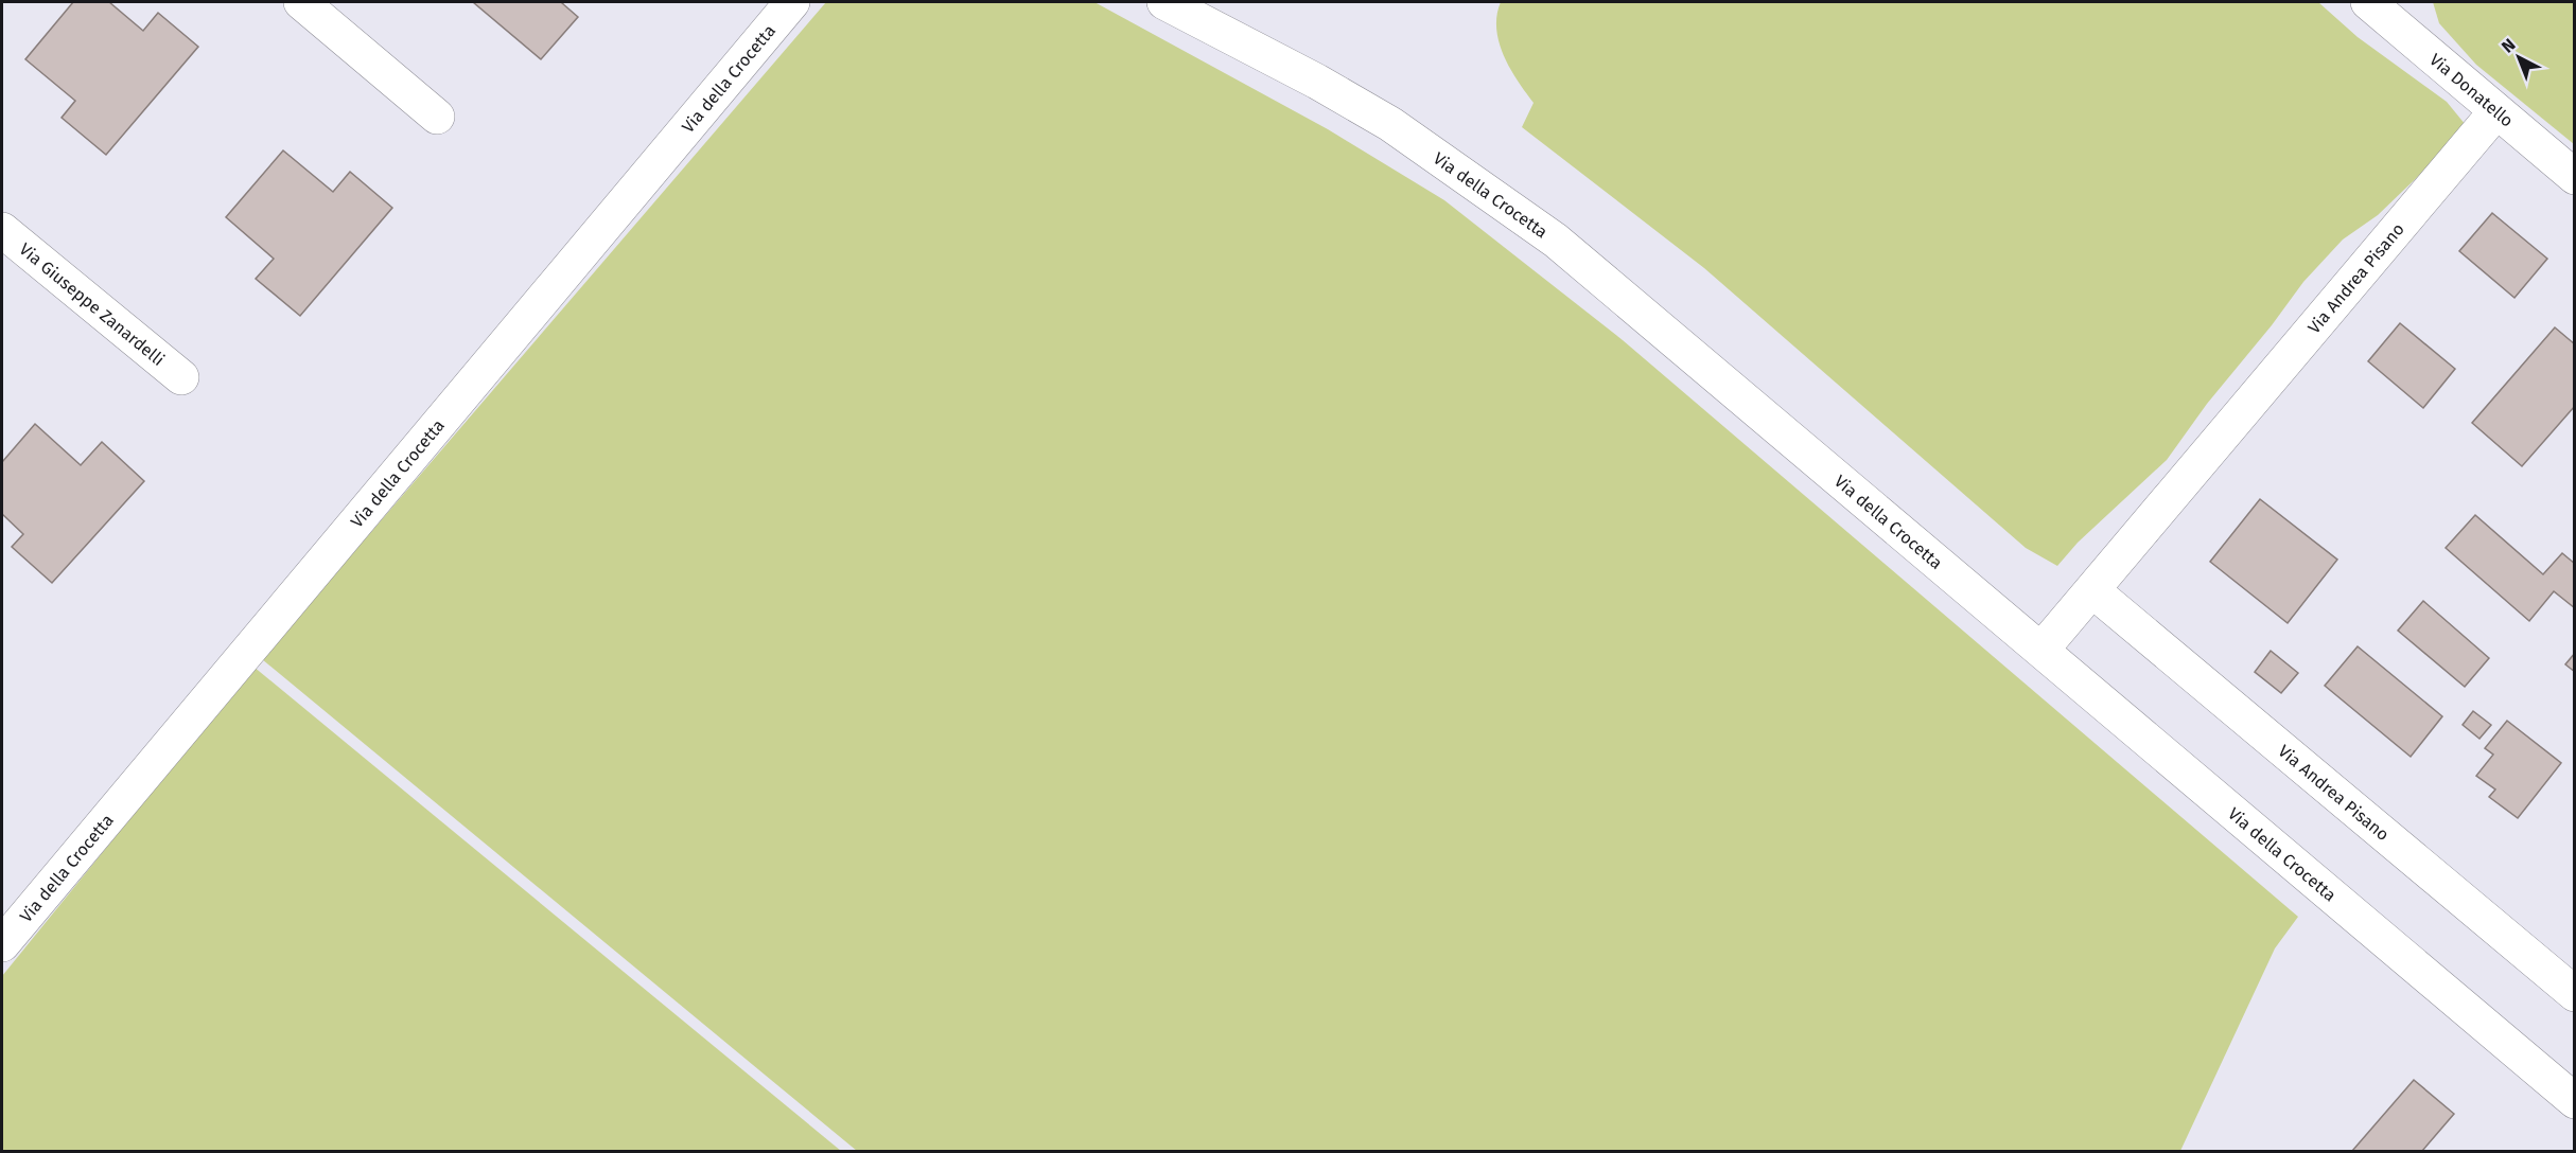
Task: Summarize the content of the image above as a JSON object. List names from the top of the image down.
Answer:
{
  "streets": {
    "street": [
      "Via della Crocetta",
      "Via Donatello",
      "Via Andrea Pisano",
      "Via Giuseppe Zanardelli"
    ]
  },
  "crossings": [
    ["Via della Crocetta", "Via Andrea Pisano"],
    ["Via Donatello", "Via Andrea Pisano"]
  ],
  "north": "top left"
}
